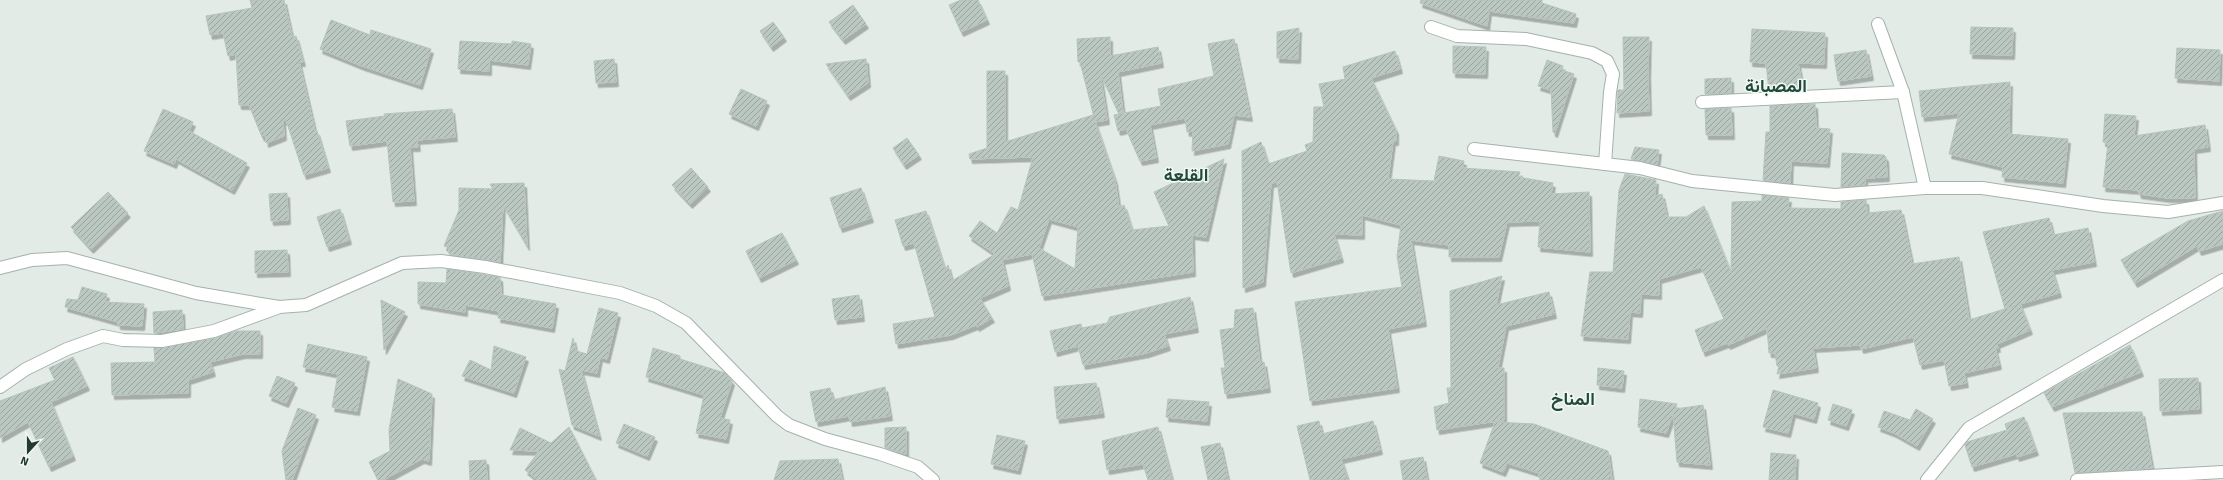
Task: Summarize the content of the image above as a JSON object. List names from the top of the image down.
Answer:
{
  "districts": ["المصبانة", "القلعة", "المناخ"],
  "north": "bottom"
}
